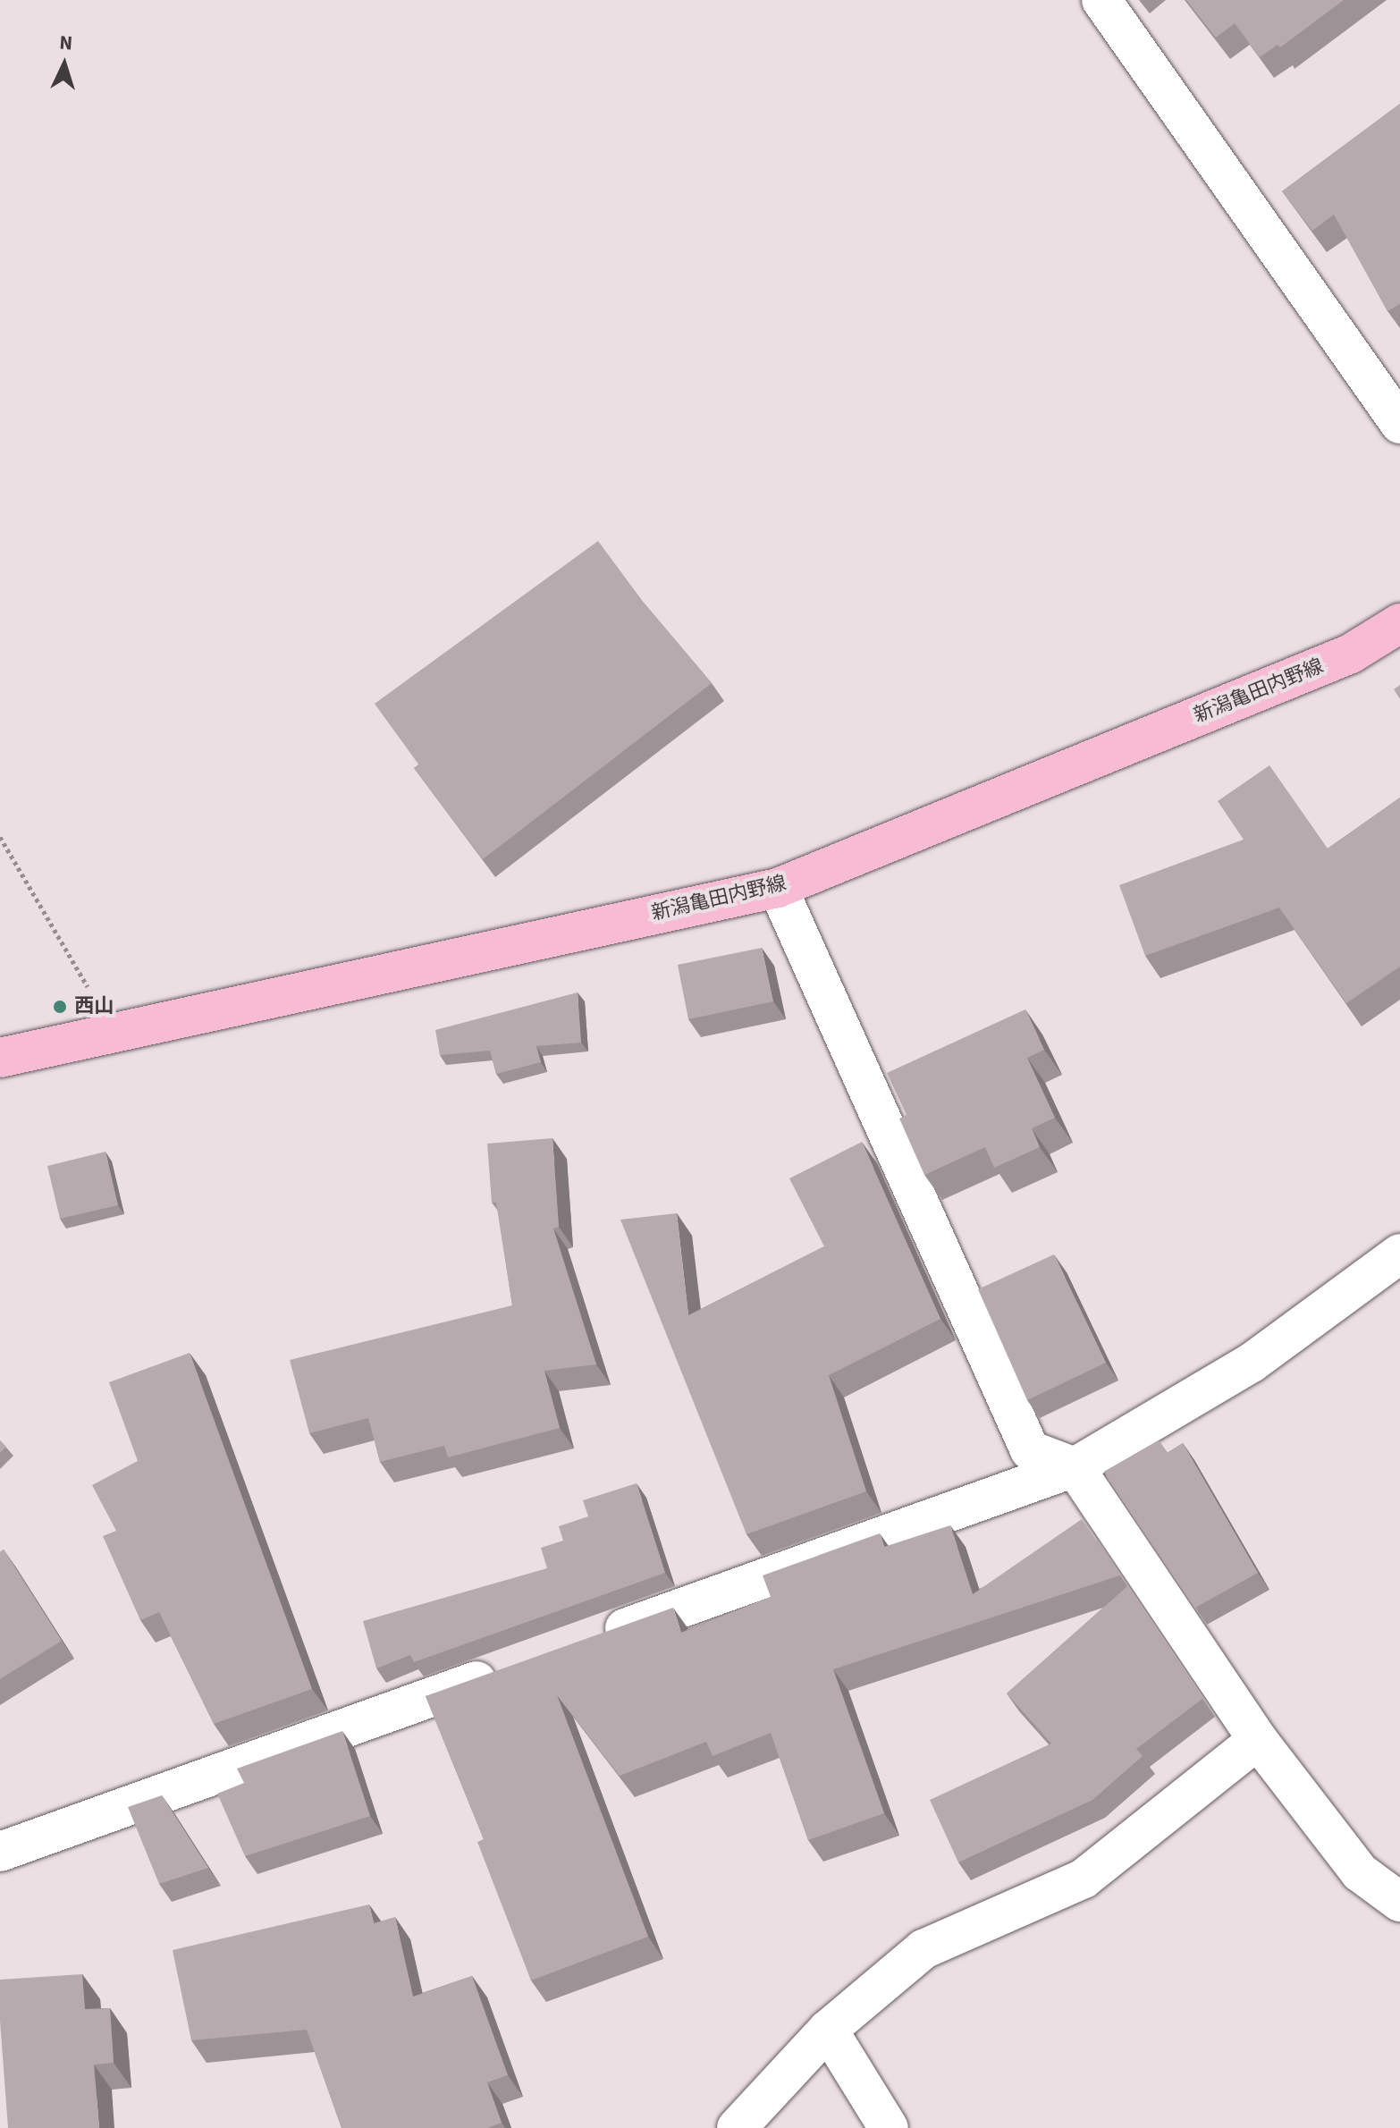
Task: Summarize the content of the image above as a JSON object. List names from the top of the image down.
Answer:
{
  "streets": {
    "main road": ["新潟亀田内野線"]
  },
  "places": ["西山"],
  "north": "top"
}
